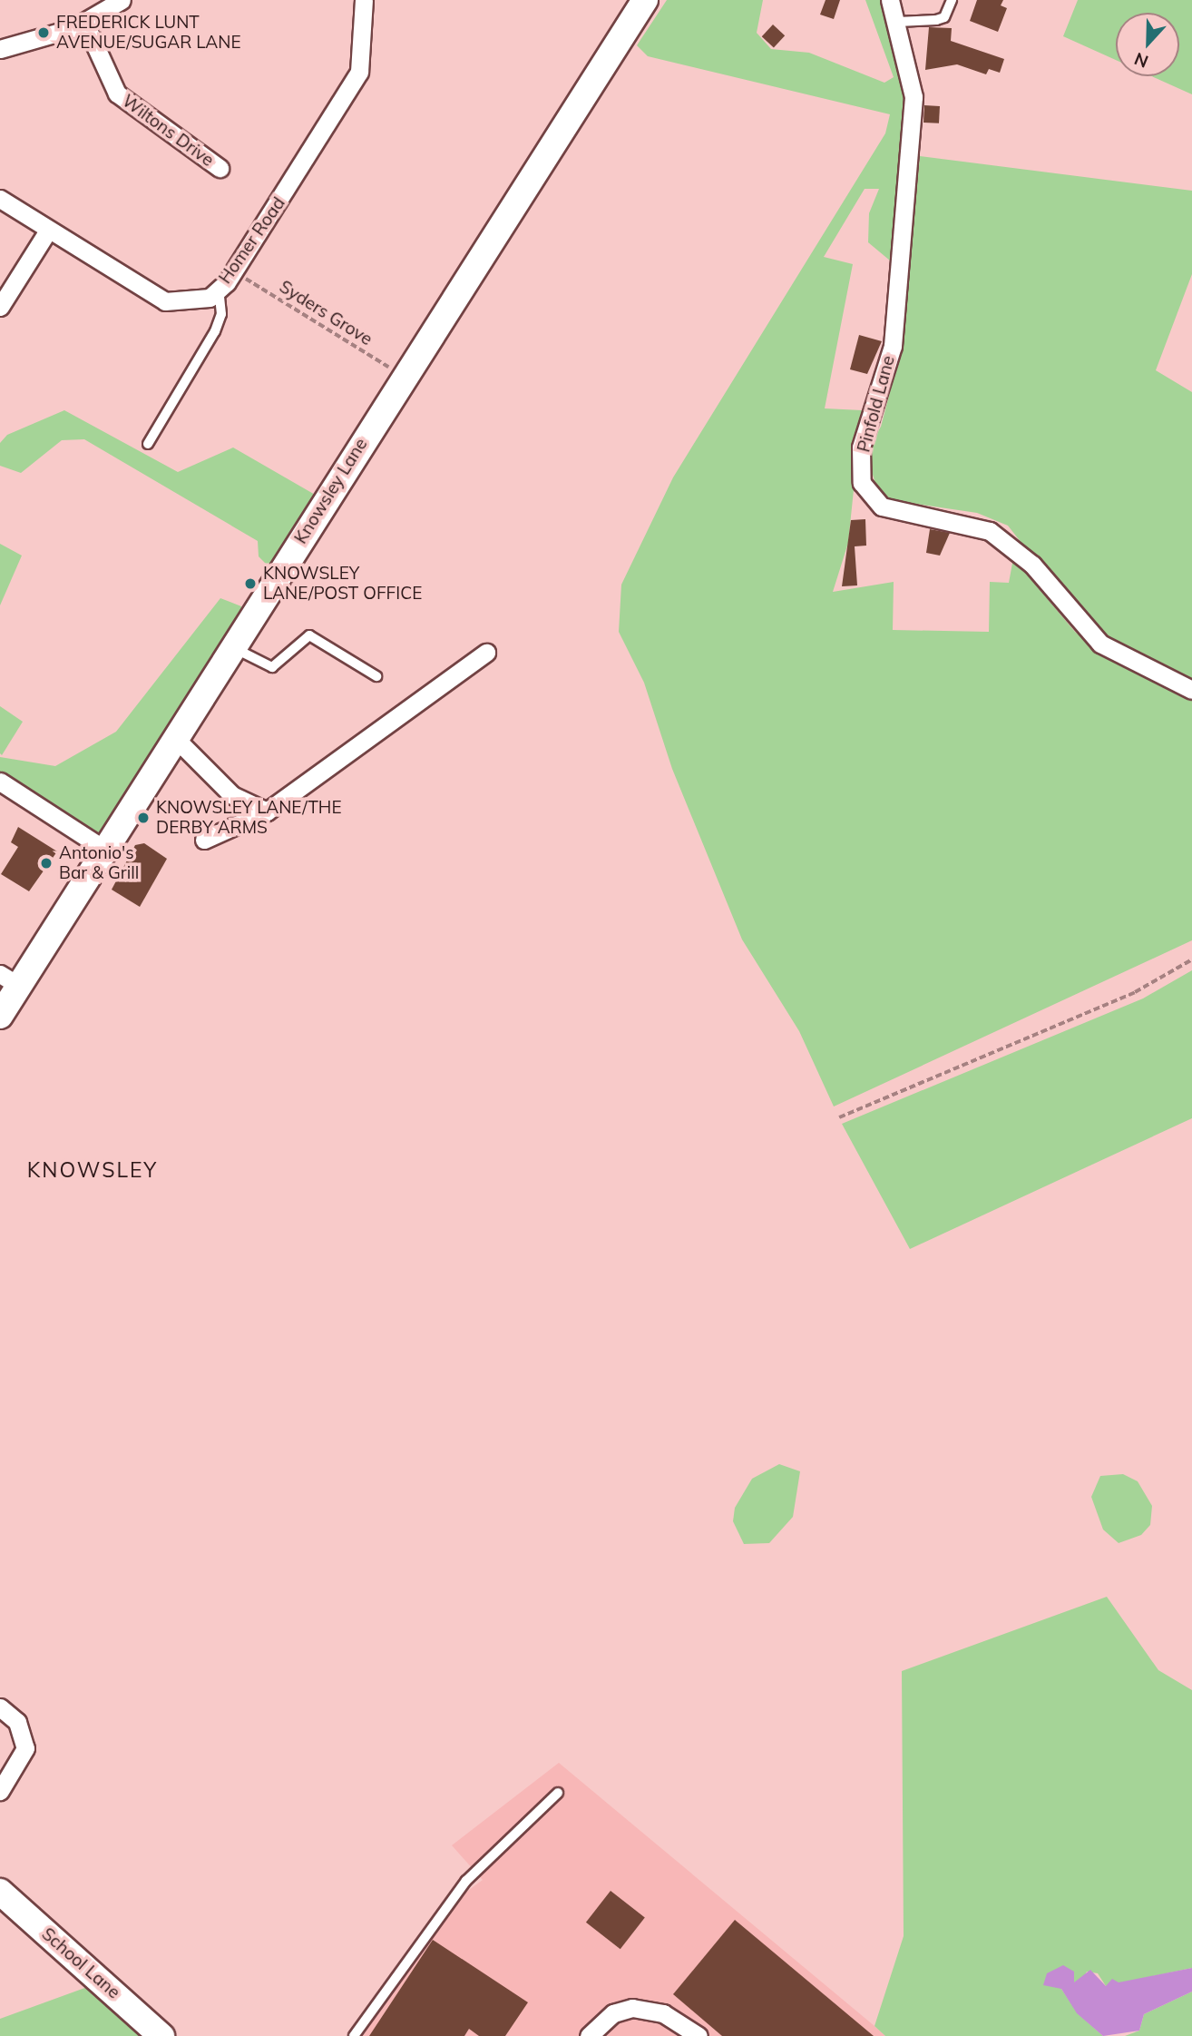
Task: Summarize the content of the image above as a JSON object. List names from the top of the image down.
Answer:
{
  "streets": {
    "main road": ["Knowsley Lane", "School Lane"],
    "street": ["Wiltons Drive", "Homer Road", "Pinfold Lane"],
    "path": ["Syders Grove"]
  },
  "crossings": [
    ["Homer Road", "Syders Grove"],
    ["Syders Grove", "Knowsley Lane"]
  ],
  "districts": ["KNOWSLEY"],
  "places": [
    "FREDERICK LUNT AVENUE/SUGAR LANE",
    "KNOWSLEY LANE/POST OFFICE",
    "KNOWSLEY LANE/THE DERBY ARMS",
    "Antonio's Bar & Grill"
  ],
  "north": "bottom"
}
